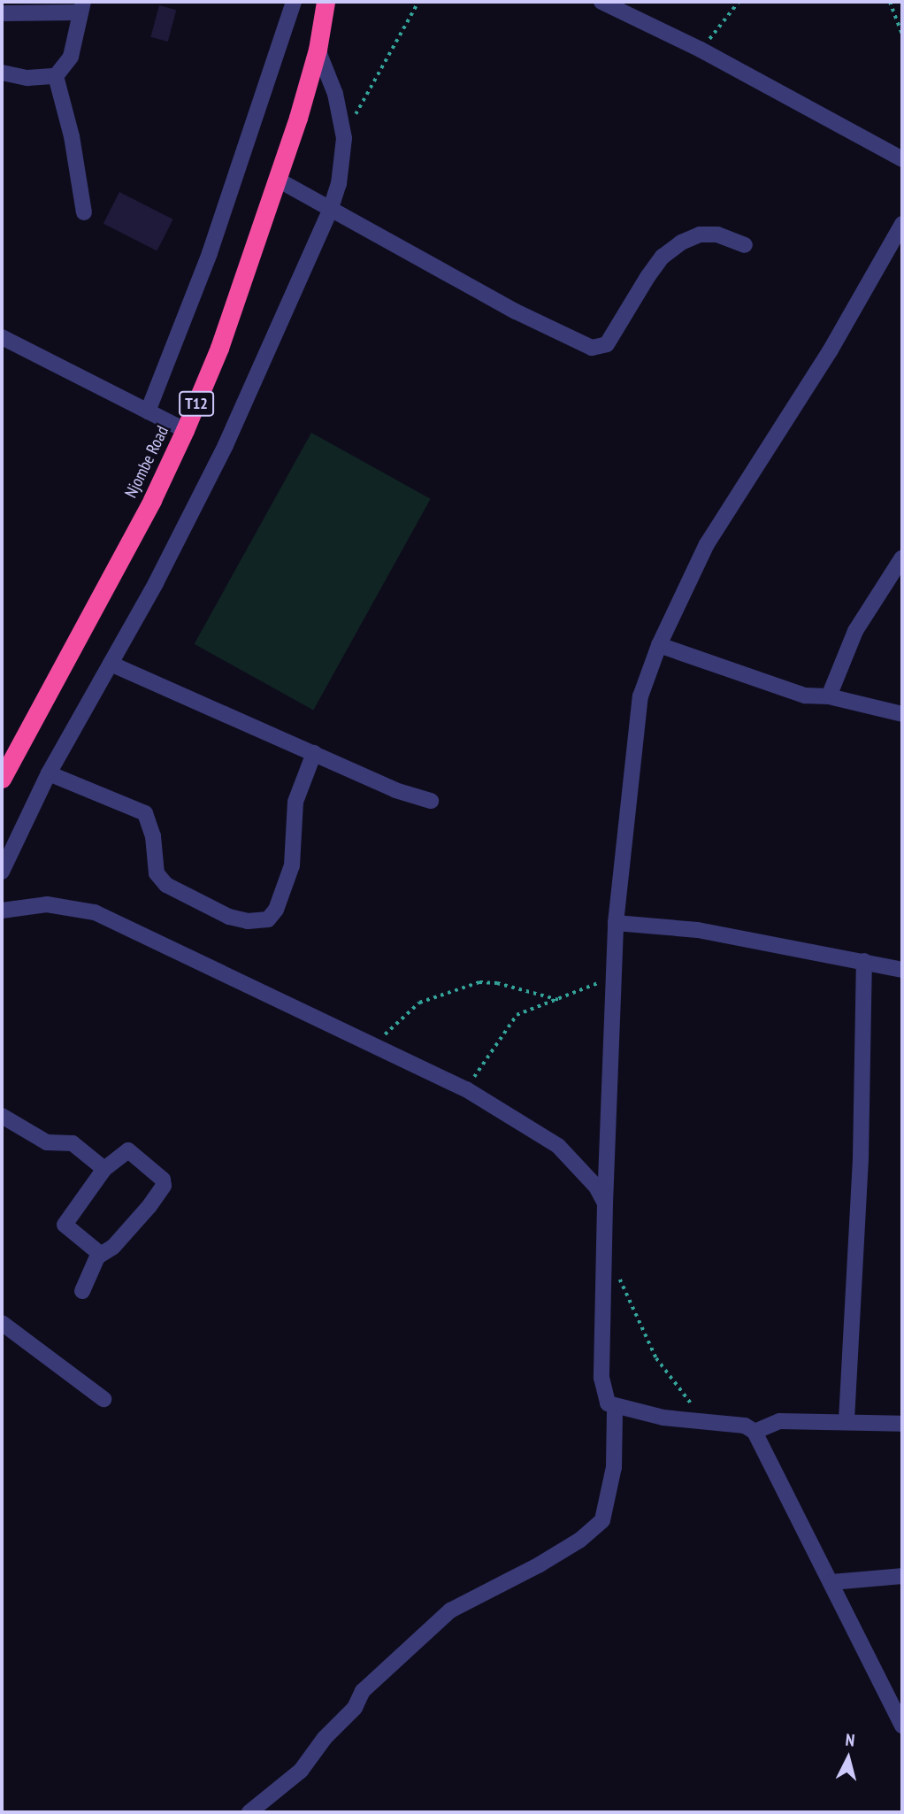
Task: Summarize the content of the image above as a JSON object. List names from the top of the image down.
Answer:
{
  "streets": {
    "highway": ["T12", "Njombe Road"]
  },
  "north": "top"
}
